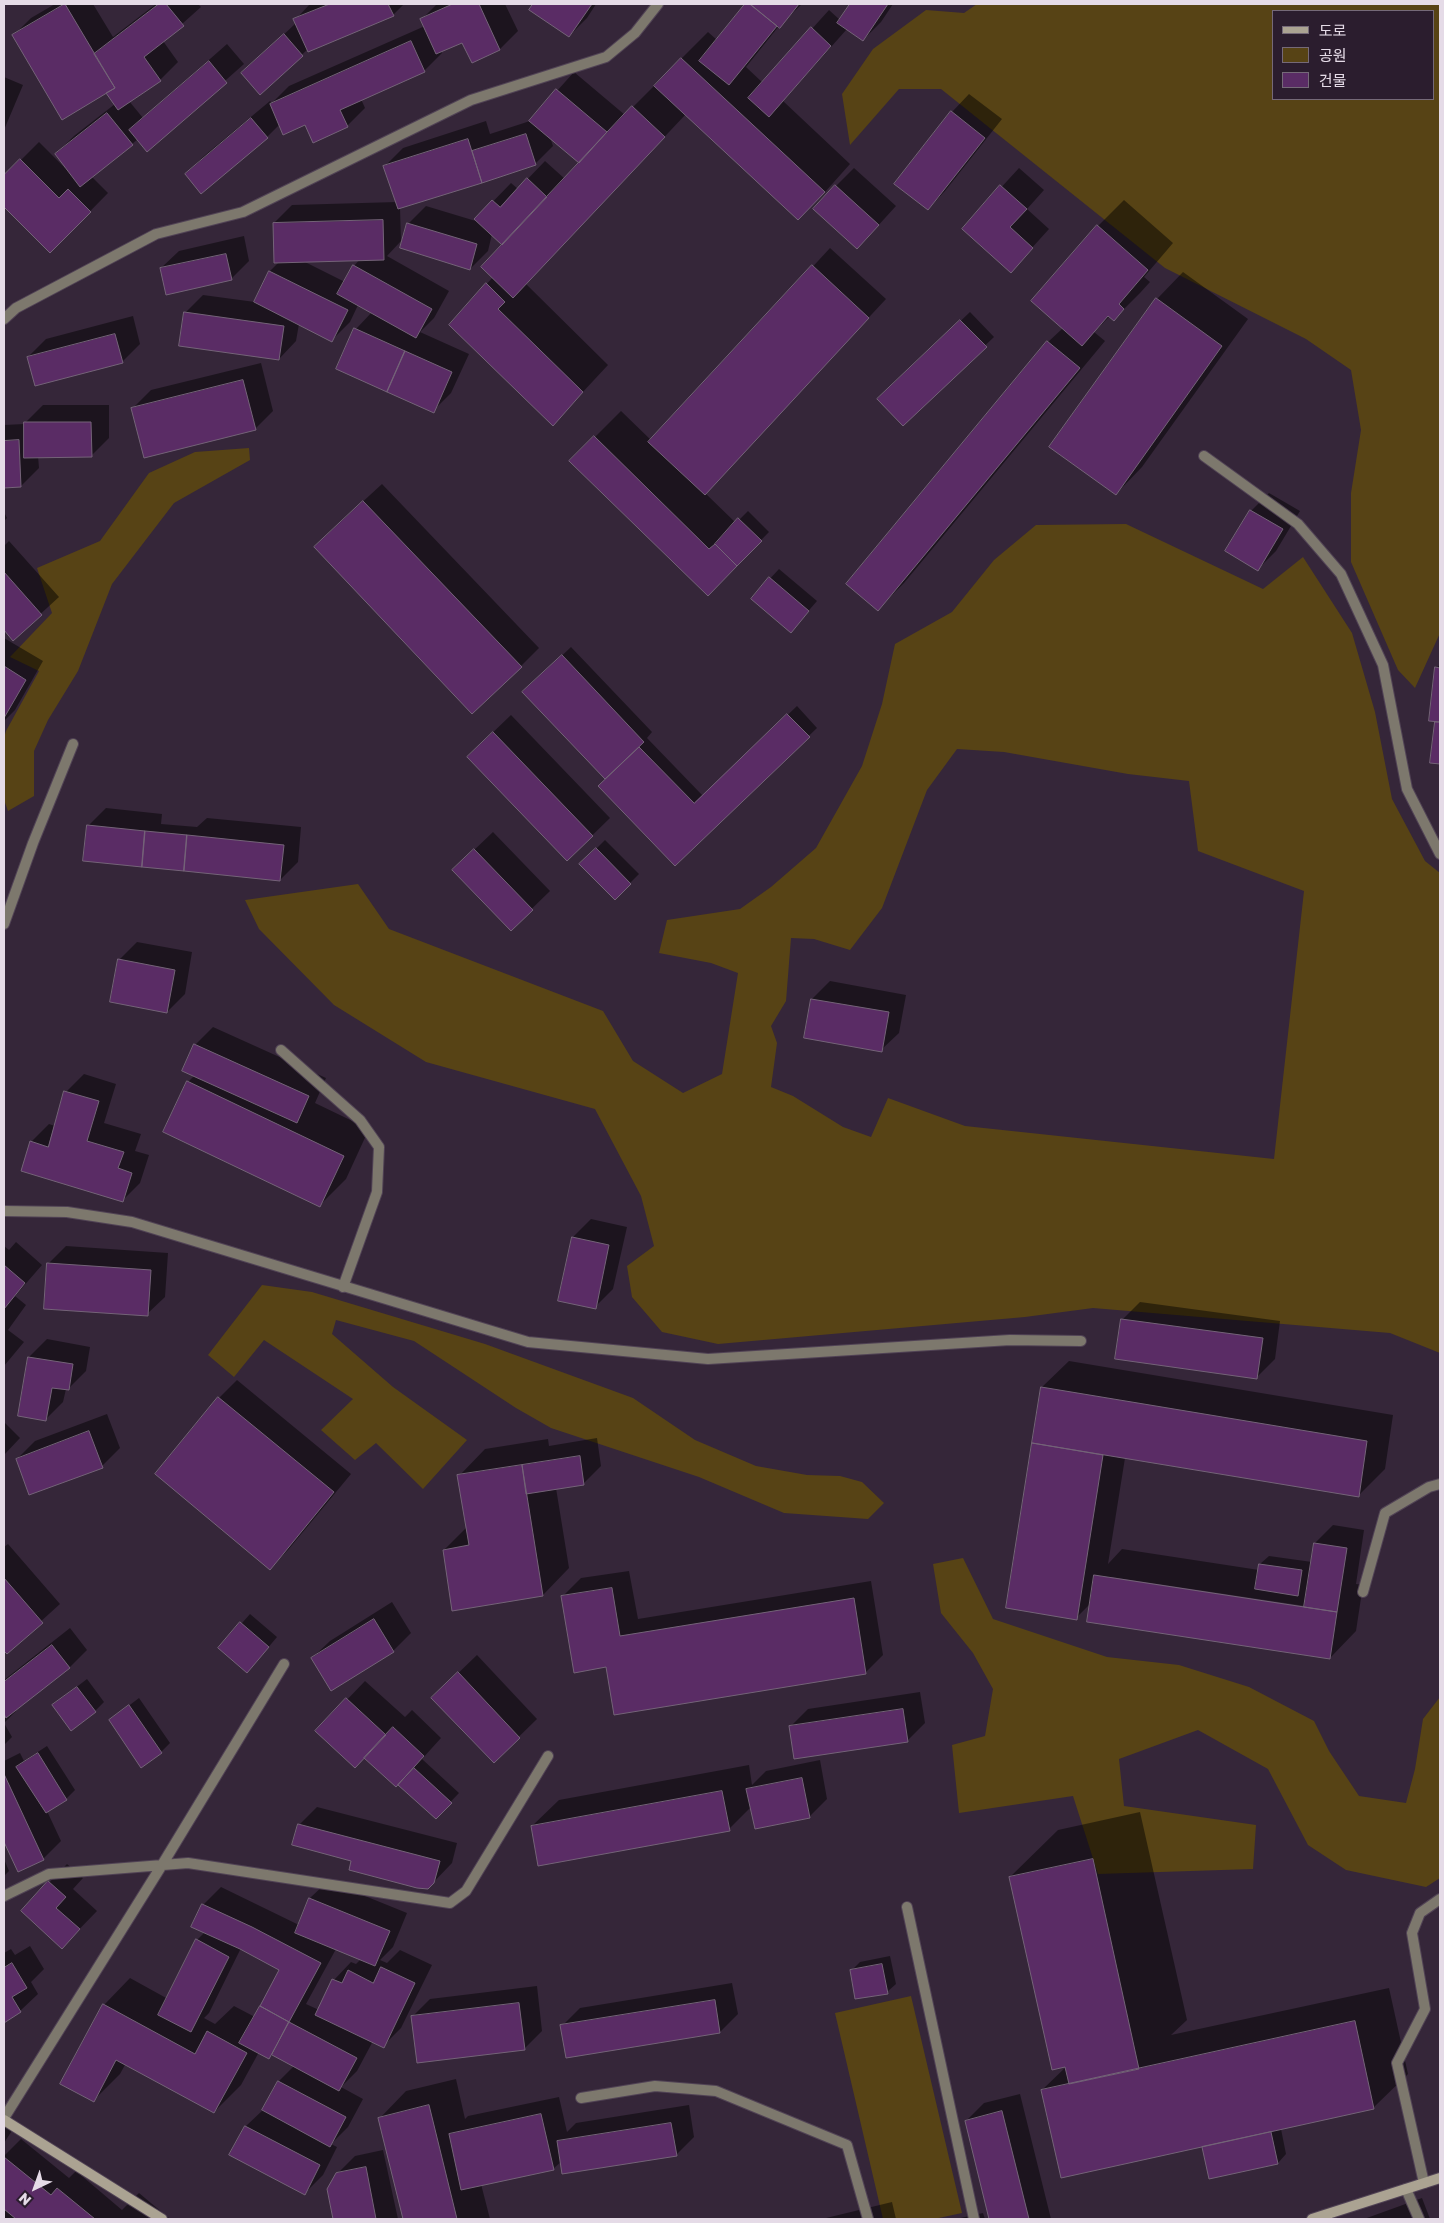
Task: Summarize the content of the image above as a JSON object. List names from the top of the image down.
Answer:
{
  "legend": ["도로", "공원", "건물"],
  "north": "bottom left"
}
